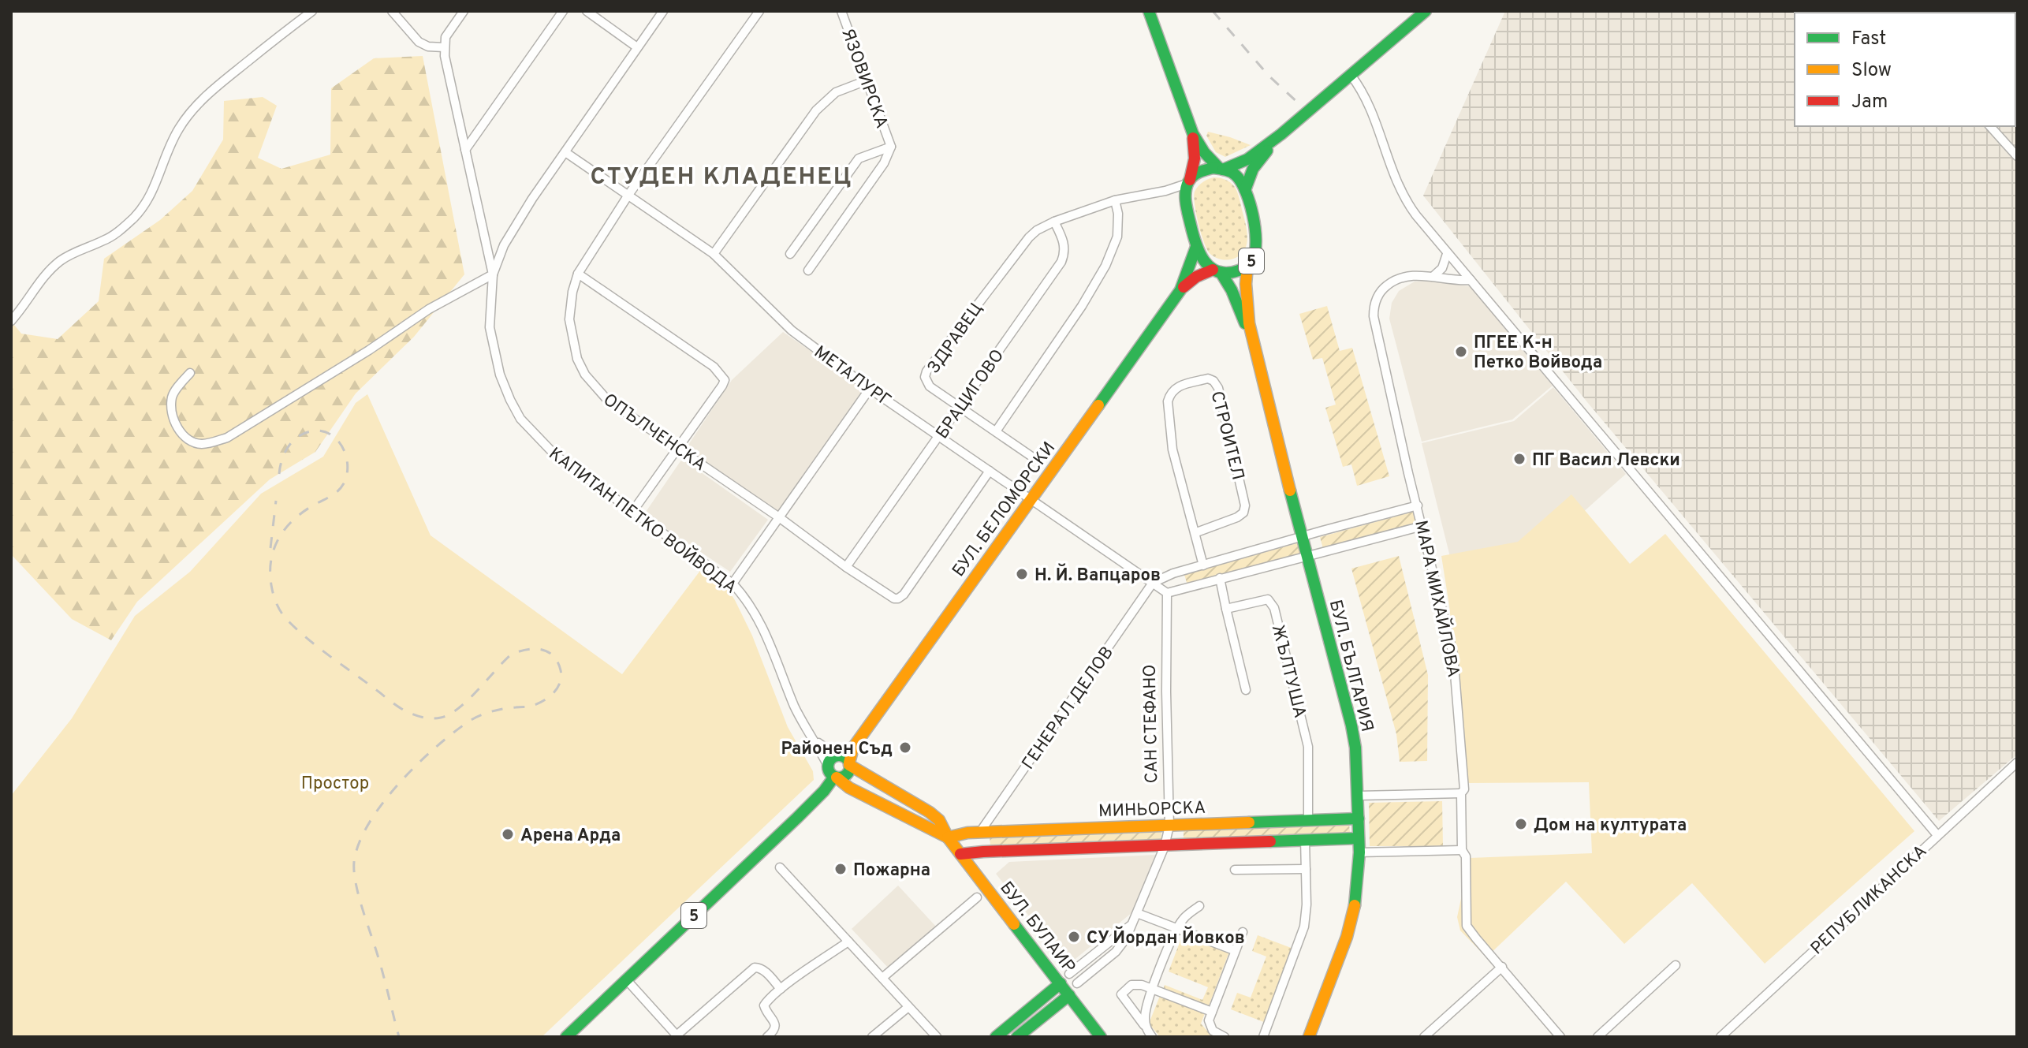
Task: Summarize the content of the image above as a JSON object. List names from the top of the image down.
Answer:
{
  "streets": {
    "main road": [
      "5",
      "БУЛ. БЕЛОМОРСКИ",
      "БУЛ. БЪЛГАРИЯ",
      "МИНЬОРСКА",
      "БУЛ. БУЛАИР"
    ],
    "street": [
      "ЯЗОВИРСКА",
      "ЗДРАВЕЦ",
      "МЕТАЛУРГ",
      "БРАЦИГОВО",
      "ОПЪЛЧЕНСКА",
      "СТРОИТЕЛ",
      "КАПИТАН ПЕТКО ВОЙВОДА",
      "МАРА МИХАЙЛОВА",
      "ЖЪЛТУША",
      "ГЕНЕРАЛ ДЕЛОВ",
      "САН СТЕФАНО",
      "РЕПУБЛИКАНСКА"
    ]
  },
  "crossings": [
    ["5", "БУЛ. БЕЛОМОРСКИ"],
    ["5", "КАПИТАН ПЕТКО ВОЙВОДА"],
    ["5", "БУЛ. БЪЛГАРИЯ"],
    ["5", "БУЛ. БУЛАИР"],
    ["ЗДРАВЕЦ", "БРАЦИГОВО"],
    ["МЕТАЛУРГ", "БРАЦИГОВО"],
    ["МЕТАЛУРГ", "ОПЪЛЧЕНСКА"],
    ["МЕТАЛУРГ", "БУЛ. БЕЛОМОРСКИ"],
    ["МЕТАЛУРГ", "КАПИТАН ПЕТКО ВОЙВОДА"],
    ["МЕТАЛУРГ", "ГЕНЕРАЛ ДЕЛОВ"],
    ["МЕТАЛУРГ", "САН СТЕФАНО"],
    ["БРАЦИГОВО", "ОПЪЛЧЕНСКА"],
    ["БУЛ. БЕЛОМОРСКИ", "КАПИТАН ПЕТКО ВОЙВОДА"],
    ["БУЛ. БЕЛОМОРСКИ", "БУЛ. БЪЛГАРИЯ"],
    ["БУЛ. БЕЛОМОРСКИ", "БУЛ. БУЛАИР"],
    ["КАПИТАН ПЕТКО ВОЙВОДА", "БУЛ. БУЛАИР"],
    ["БУЛ. БЪЛГАРИЯ", "МИНЬОРСКА"],
    ["ЖЪЛТУША", "МИНЬОРСКА"],
    ["ГЕНЕРАЛ ДЕЛОВ", "МИНЬОРСКА"],
    ["САН СТЕФАНО", "МИНЬОРСКА"],
    ["МИНЬОРСКА", "БУЛ. БУЛАИР"]
  ],
  "districts": ["СТУДЕН КЛАДЕНЕЦ"],
  "parks": ["Простор"],
  "places": [
    "ПГЕЕ К-н Петко Войвода",
    "ПГ Васил Левски",
    "Н. Й. Вапцаров",
    "Районен Съд",
    "Дом на културата",
    "Арена Арда",
    "Пожарна",
    "СУ Йордан Йовков"
  ],
  "legend": ["Fast", "Slow", "Jam"]
}
